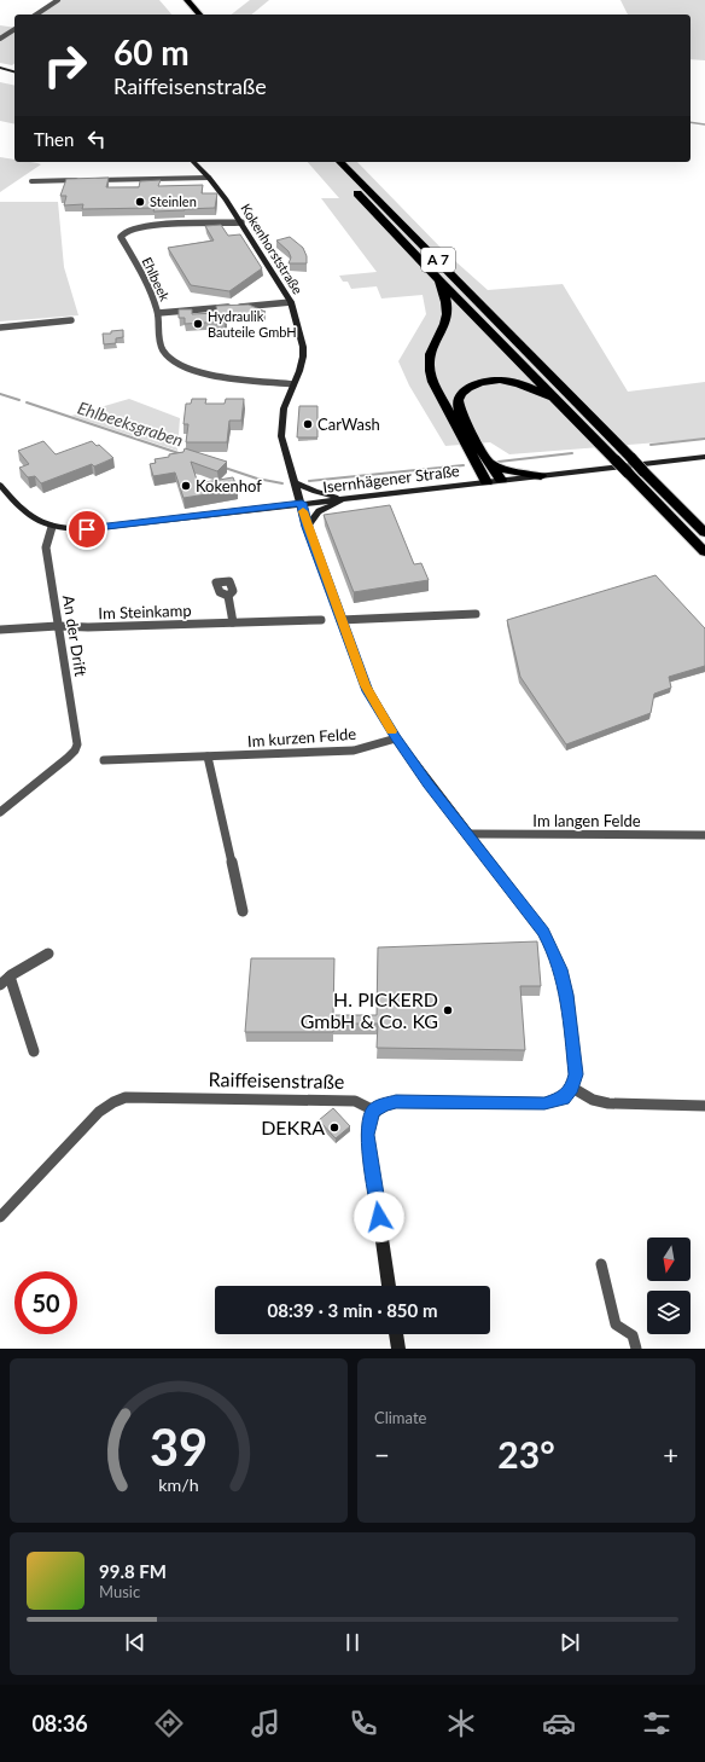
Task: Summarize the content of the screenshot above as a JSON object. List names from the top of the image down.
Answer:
{
  "streets": {
    "highway": ["A 7"],
    "main road": ["Kokenhorststraße", "Isernhägener Straße"],
    "street": [
      "Ehlbeek",
      "Im Steinkamp",
      "An der Drift",
      "Im kurzen Felde",
      "Im langen Felde",
      "Raiffeisenstraße"
    ]
  },
  "crossings": [
    ["Kokenhorststraße", "Ehlbeek"],
    ["Kokenhorststraße", "Isernhägener Straße"],
    ["Kokenhorststraße", "Im kurzen Felde"],
    ["Kokenhorststraße", "Im langen Felde"],
    ["Isernhägener Straße", "An der Drift"],
    ["Im Steinkamp", "An der Drift"]
  ],
  "water": ["Ehlbeeksgraben"],
  "places": [
    "Steinlen",
    "Hydraulik Bauteile GmbH",
    "CarWash",
    "Kokenhof",
    "H. PICKERD GmbH & Co. KG",
    "DEKRA"
  ],
  "north": "bottom",
  "page": {
    "turn": ["60 m", "Raiffeisenstraße"],
    "then": "Then",
    "limit": "50",
    "trip": "08:39 · 3 min · 850 m",
    "tile": "Climate",
    "heat": ["−", "23°", "+"],
    "song": ["99.8 FM", "Music"],
    "tabs": "08:36",
    "gauge": ["39", "km/h"]
  }
}
